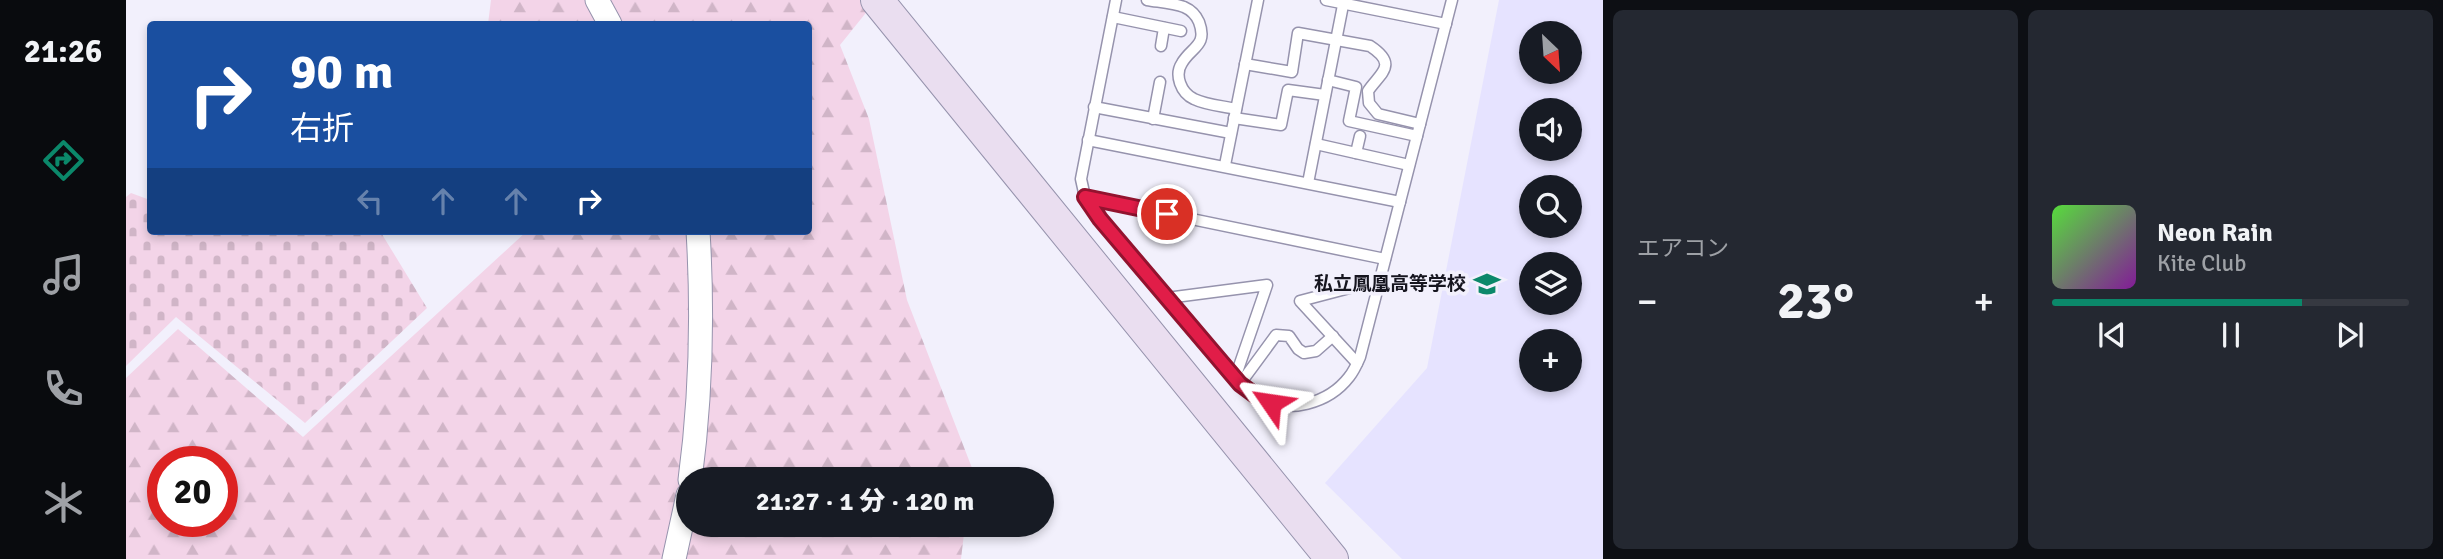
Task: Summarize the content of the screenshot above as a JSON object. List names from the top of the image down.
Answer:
{
  "places": {
    "school or university": ["私立鳳凰高等学校"]
  },
  "north": "bottom right",
  "page": {
    "tabs": "21:26",
    "tile": "エアコン",
    "map_buttons": "+",
    "turn": ["90 m", "右折"],
    "song": ["Neon Rain", "Kite Club"],
    "heat": ["−", "23°", "+"],
    "limit": "20",
    "trip": "21:27 · 1 分 · 120 m"
  }
}
